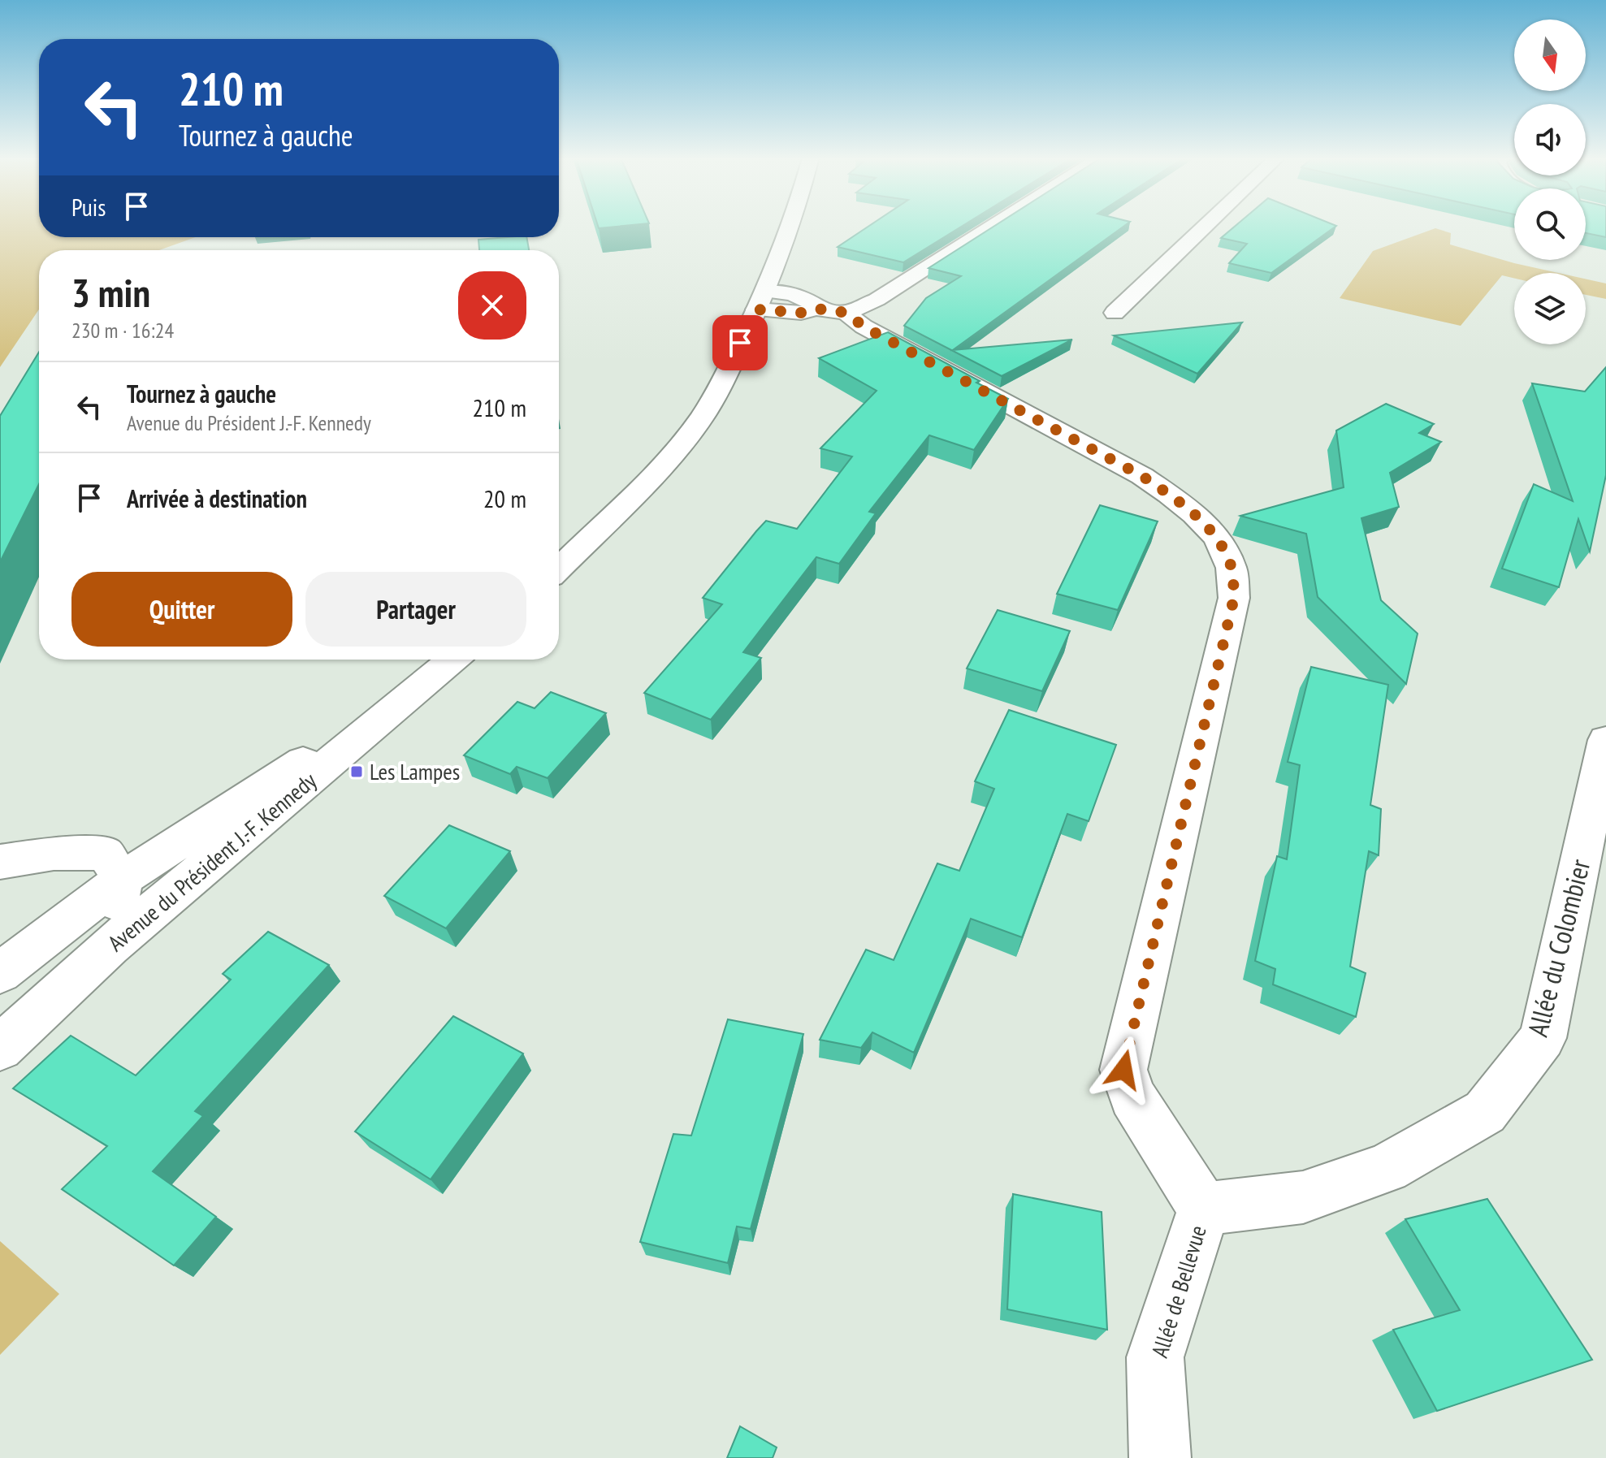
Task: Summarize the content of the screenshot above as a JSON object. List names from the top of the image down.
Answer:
{
  "streets": {
    "street": ["Avenue du Président J.-F. Kennedy", "Allée du Colombier", "Allée de Bellevue"]
  },
  "crossings": [
    ["Allée du Colombier", "Allée de Bellevue"]
  ],
  "places": {
    "transit": ["Les Lampes"]
  },
  "north": "bottom",
  "page": {
    "turn": ["210 m", "Tournez à gauche"],
    "then": "Puis",
    "heading": ["3 min", "230 m · 16:24"],
    "list": [
      {
        "name": "Tournez à gauche",
        "note": "Avenue du Président J.-F. Kennedy",
        "value": "210 m"
      },
      {
        "name": "Arrivée à destination",
        "value": "20 m"
      }
    ],
    "buttons": ["Quitter", "Partager"]
  }
}
